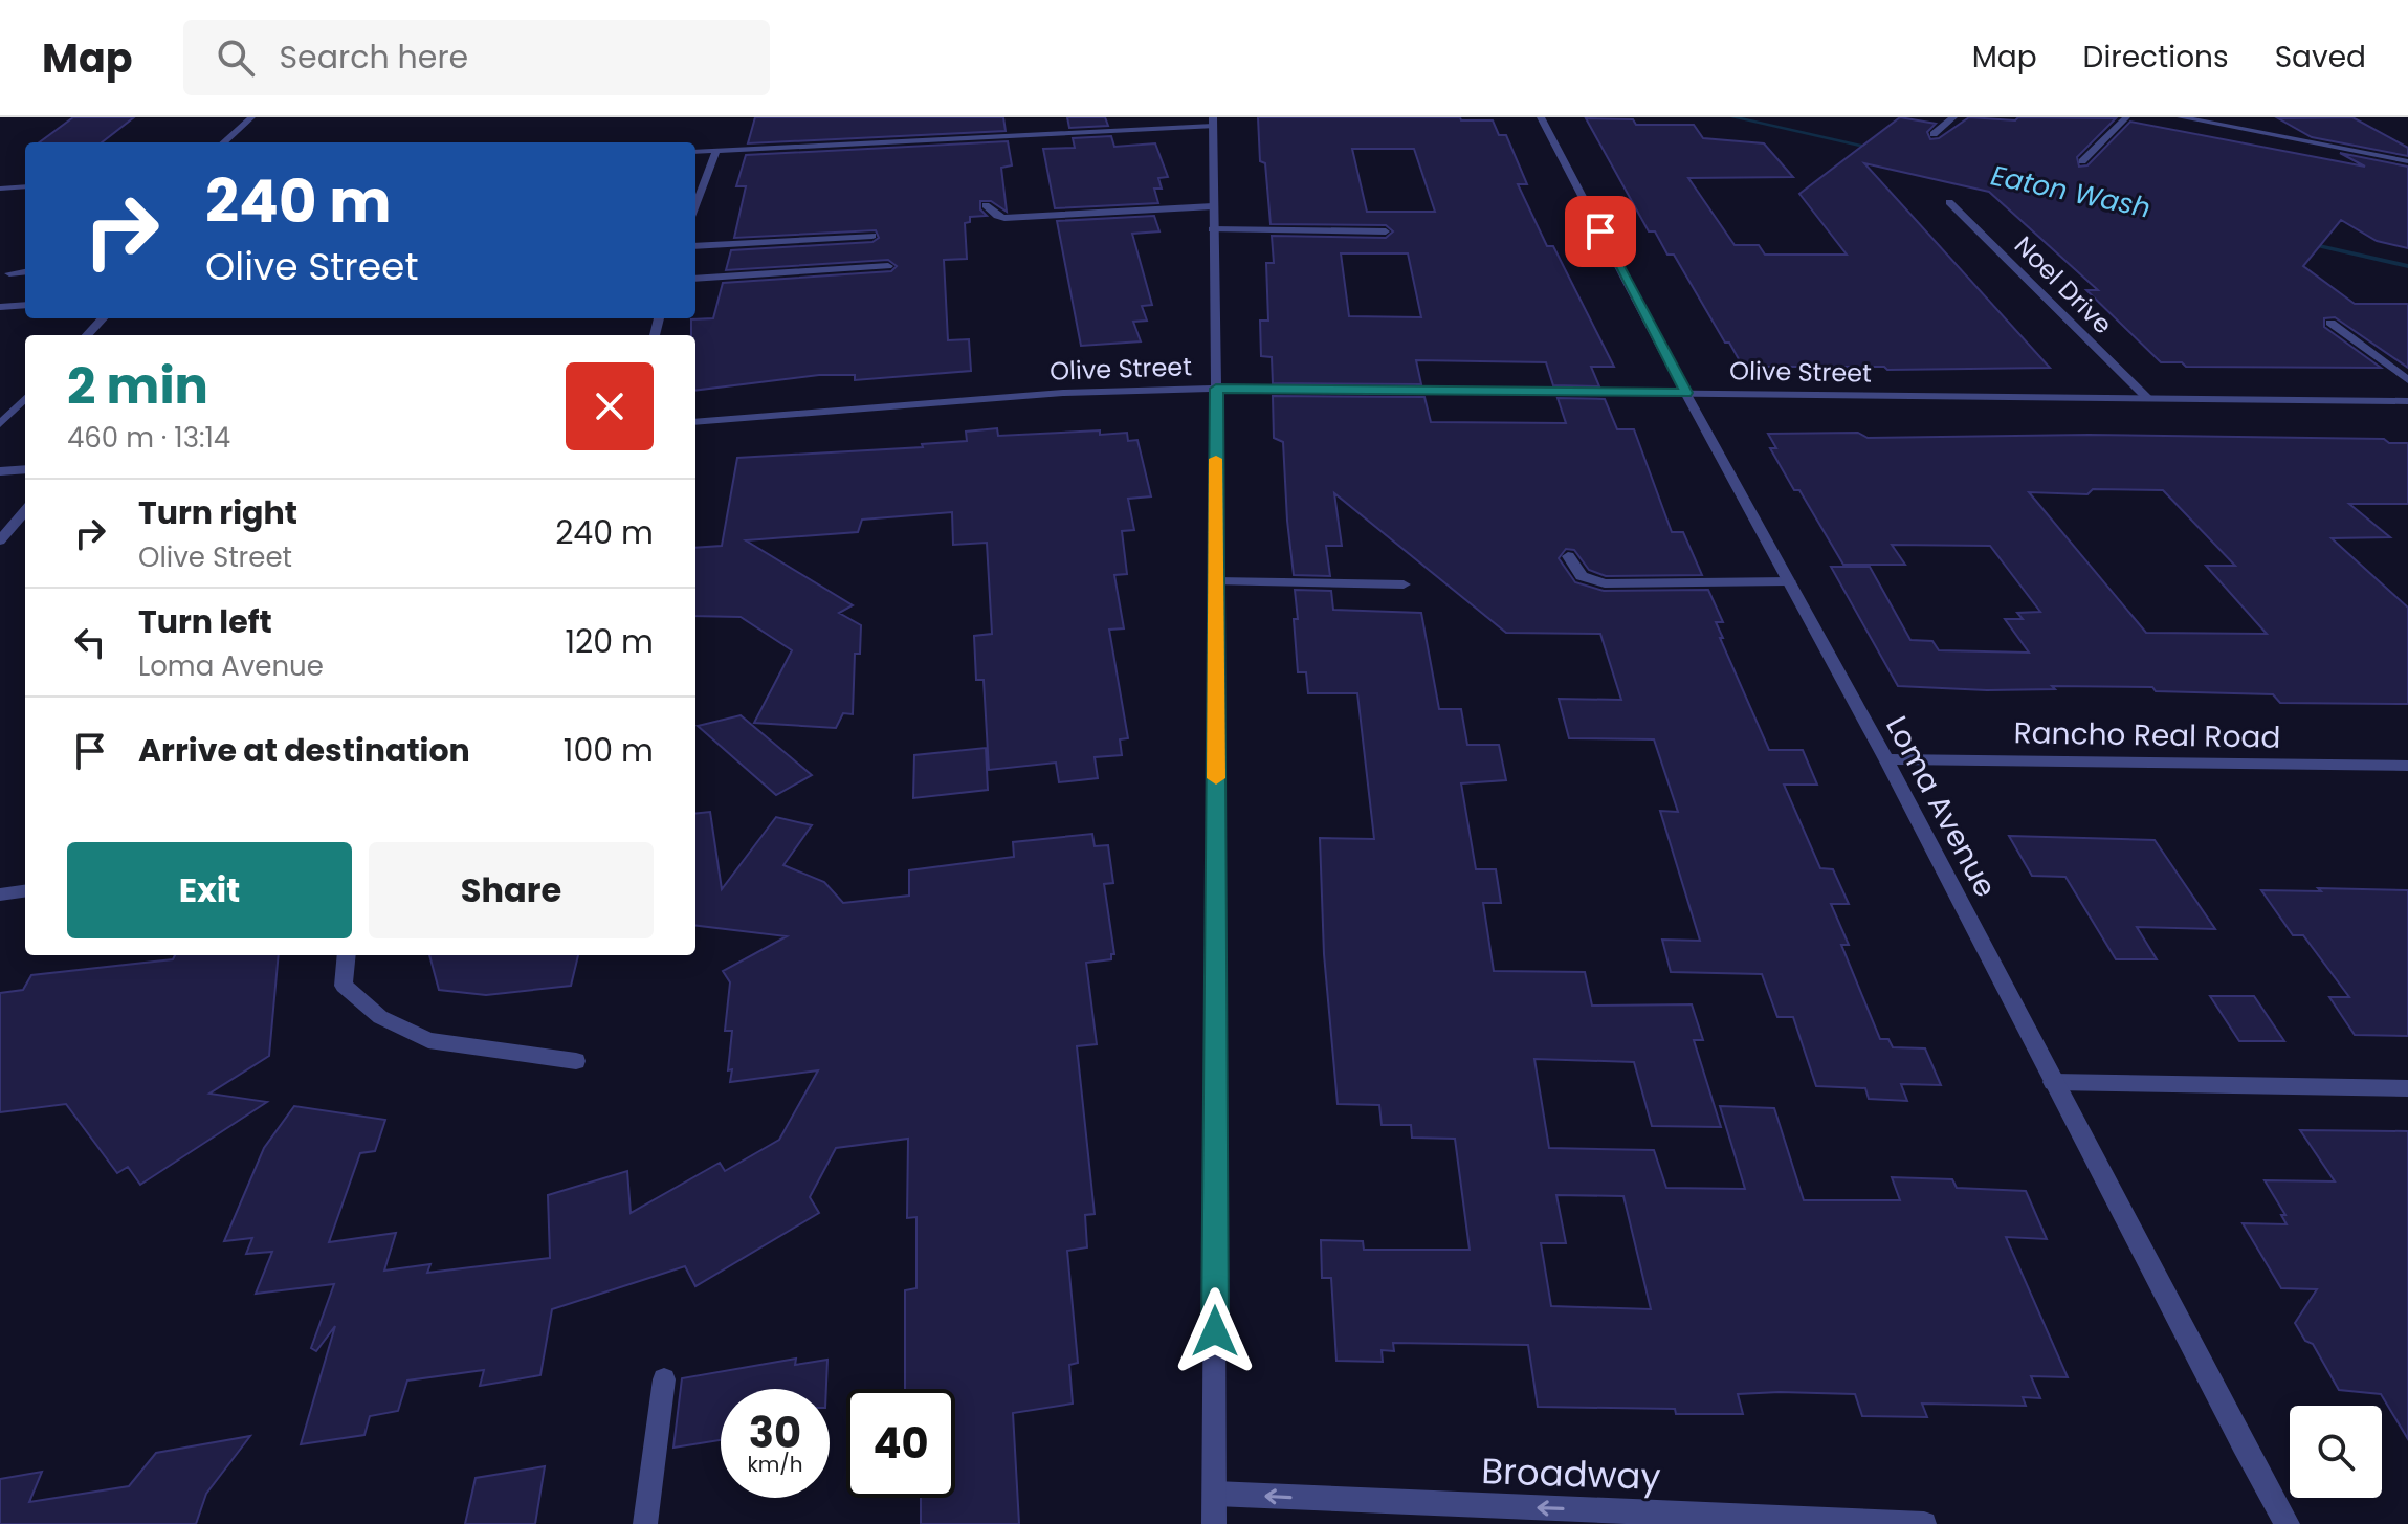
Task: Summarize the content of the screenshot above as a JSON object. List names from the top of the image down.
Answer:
{
  "streets": {
    "street": [
      "Noel Drive",
      "Olive Street",
      "Rancho Real Road",
      "Loma Avenue",
      "Broadway"
    ]
  },
  "crossings": [
    ["Noel Drive", "Olive Street"],
    ["Olive Street", "Loma Avenue"],
    ["Rancho Real Road", "Loma Avenue"]
  ],
  "one_way": ["Broadway"],
  "water": ["Eaton Wash"],
  "page": {
    "header": "Map",
    "search": "Search here",
    "nav": ["Map", "Directions", "Saved"],
    "turn": ["240 m", "Olive Street"],
    "heading": ["2 min", "460 m · 13:14"],
    "list": [
      {
        "name": "Turn right",
        "note": "Olive Street",
        "value": "240 m"
      },
      {
        "name": "Turn left",
        "note": "Loma Avenue",
        "value": "120 m"
      },
      {
        "name": "Arrive at destination",
        "value": "100 m"
      }
    ],
    "buttons": ["Exit", "Share"],
    "speed": "30 km/h",
    "limit": "40"
  }
}
